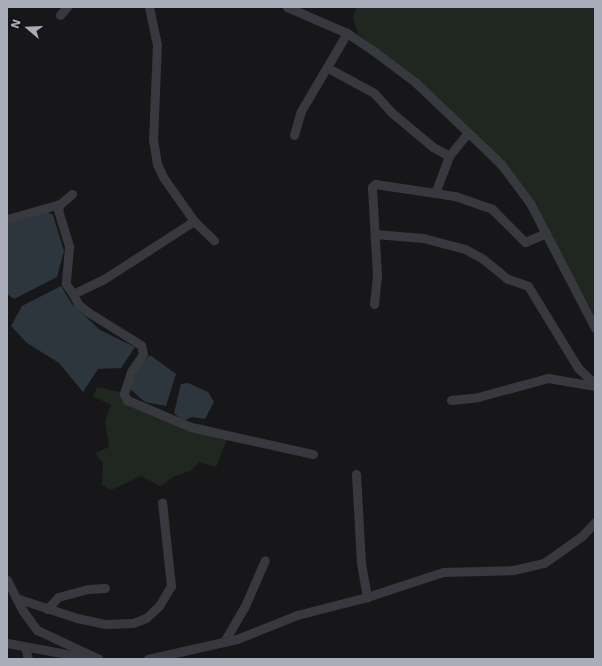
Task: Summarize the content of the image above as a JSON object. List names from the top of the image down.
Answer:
{
  "north": "left"
}
